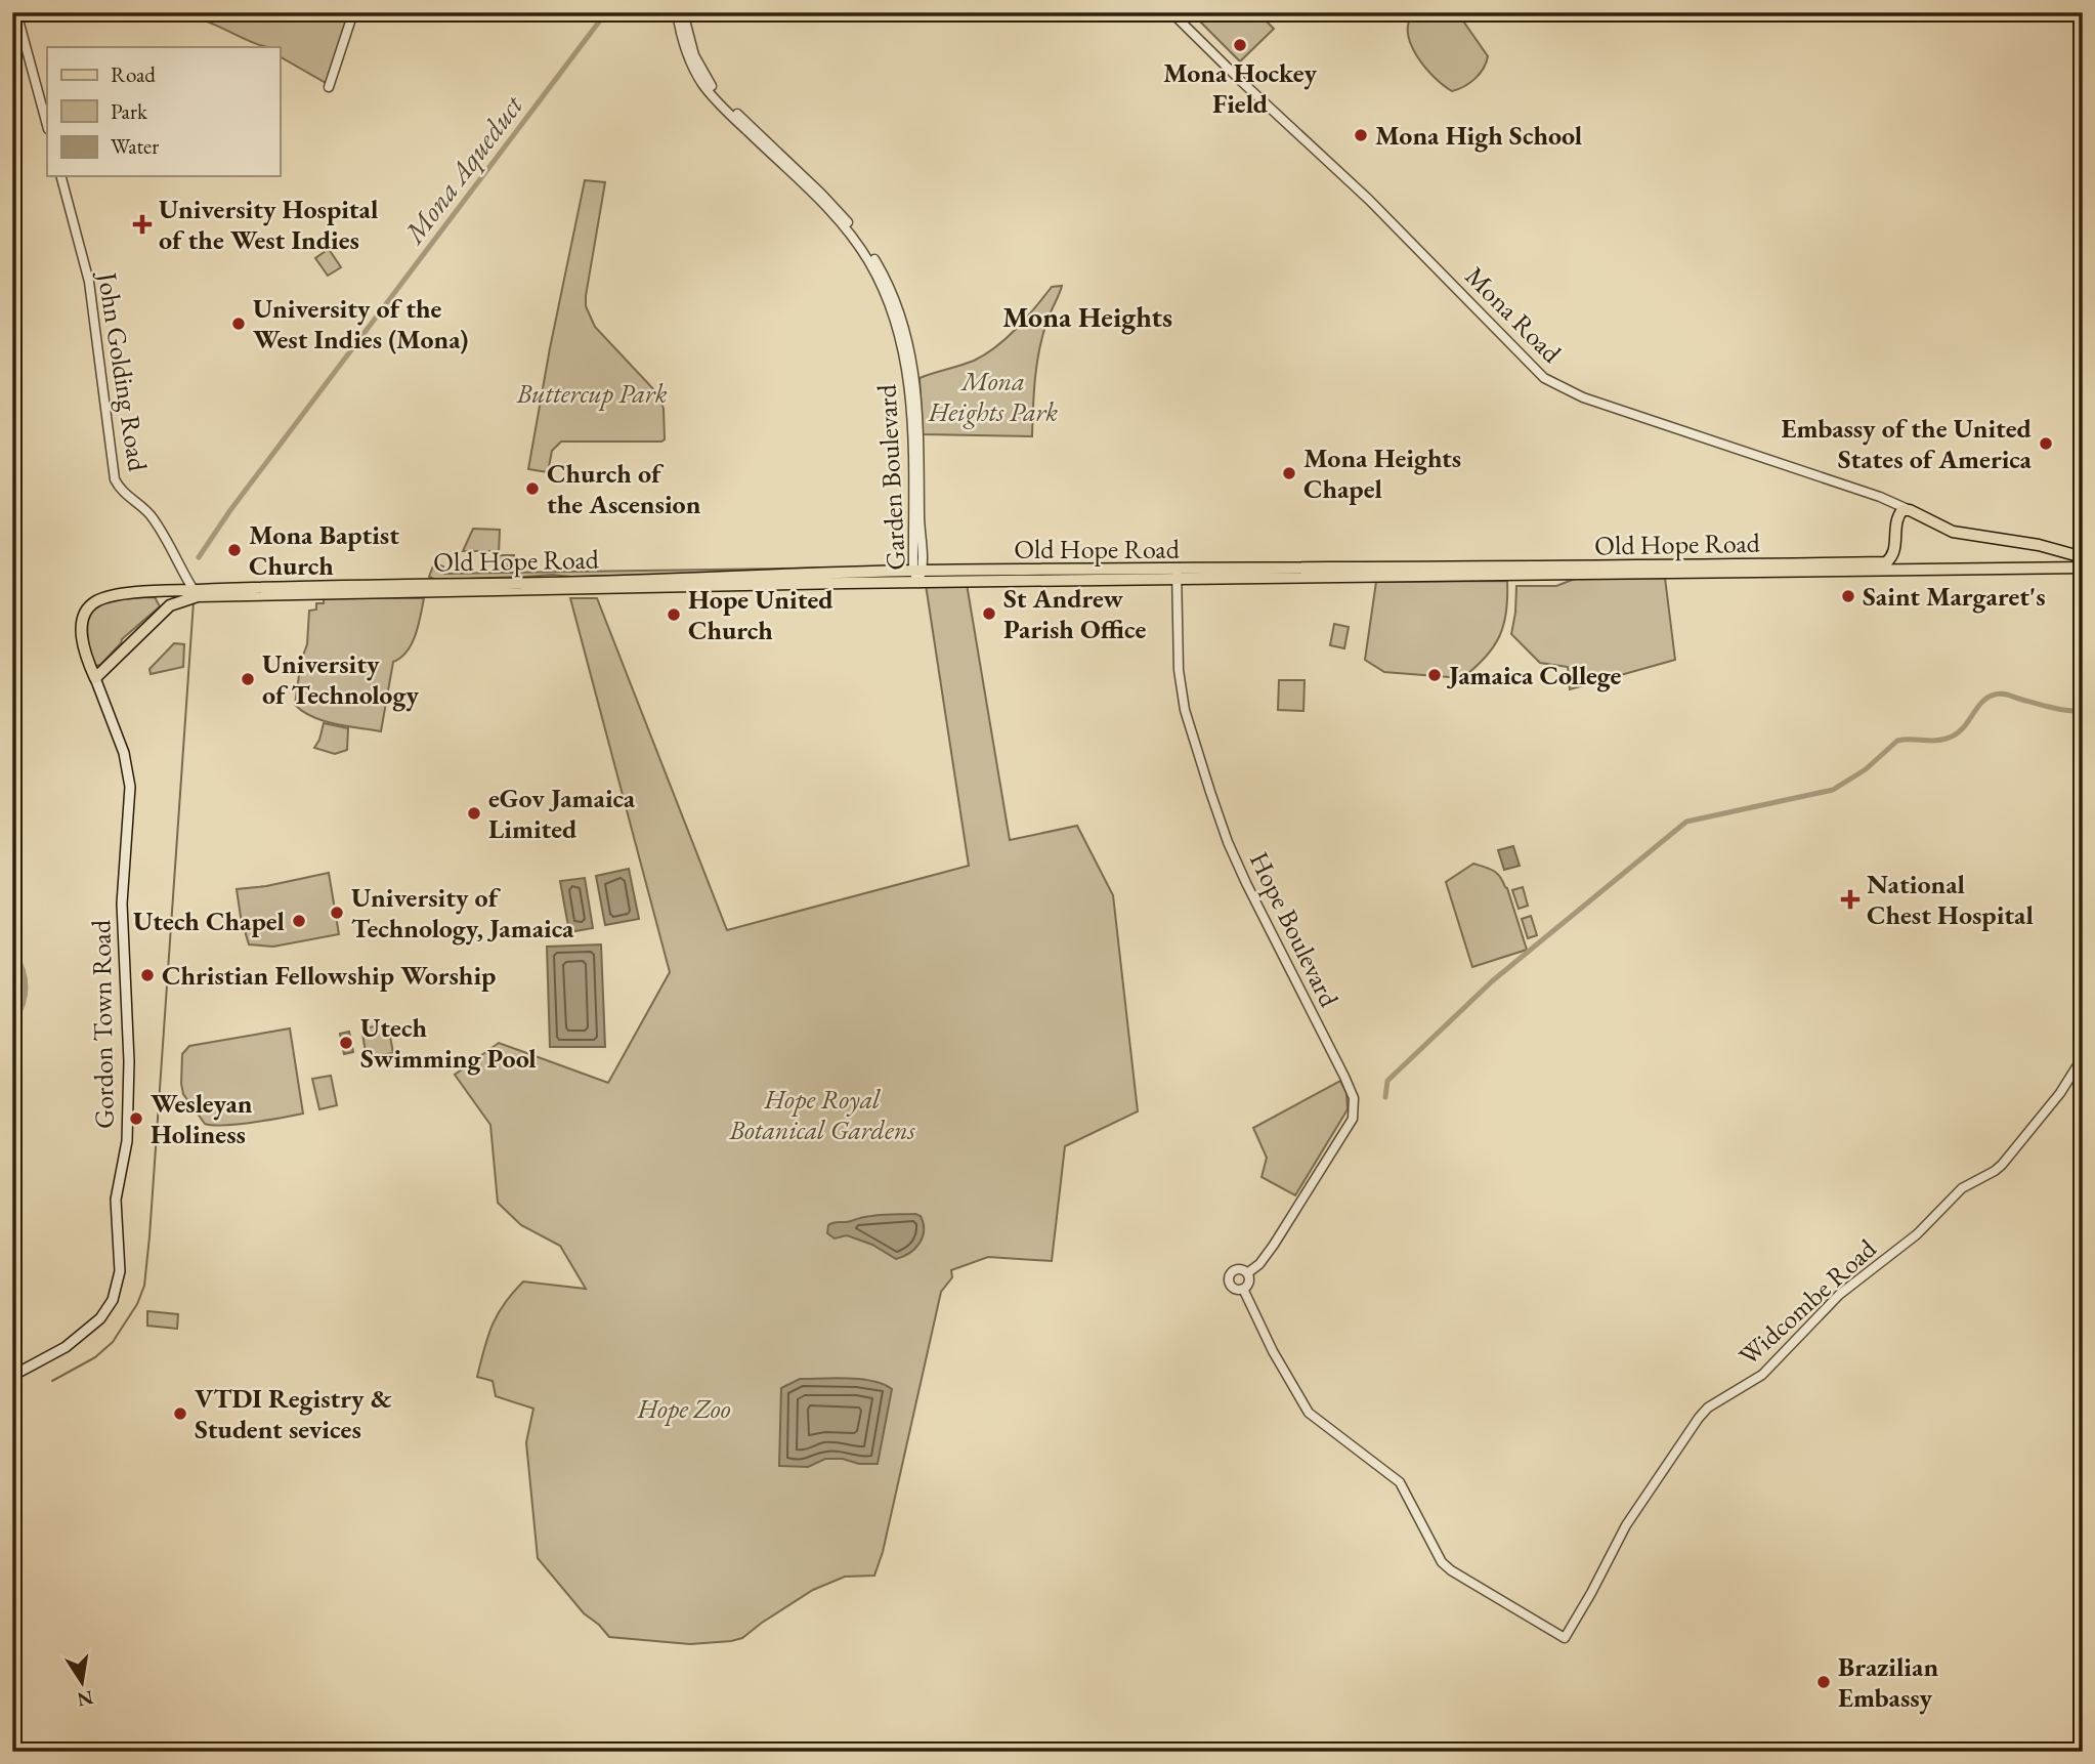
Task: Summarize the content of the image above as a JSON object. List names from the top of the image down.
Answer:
{
  "streets": {
    "main road": ["Old Hope Road", "Gordon Town Road"],
    "street": [
      "Mona Road",
      "John Golding Road",
      "Garden Boulevard",
      "Hope Boulevard",
      "Widcombe Road"
    ]
  },
  "crossings": [
    ["John Golding Road", "Old Hope Road"],
    ["Garden Boulevard", "Old Hope Road"],
    ["Old Hope Road", "Hope Boulevard"],
    ["Old Hope Road", "Gordon Town Road"],
    ["Hope Boulevard", "Widcombe Road"]
  ],
  "districts": ["Mona Heights"],
  "water": ["Mona Aqueduct"],
  "parks": [
    "Mona Heights Park",
    "Buttercup Park",
    "Hope Royal Botanical Gardens",
    "Hope Zoo"
  ],
  "places": {
    "other": [
      "Mona Hockey Field",
      "Mona High School",
      "University of the West Indies (Mona)",
      "Embassy of the United States of America",
      "Mona Heights Chapel",
      "Church of the Ascension",
      "Mona Baptist Church",
      "Saint Margaret's",
      "St Andrew Parish Office",
      "Hope United Church",
      "Jamaica College",
      "University of Technology",
      "eGov Jamaica Limited",
      "University of Technology, Jamaica",
      "Utech Chapel",
      "Christian Fellowship Worship",
      "Utech Swimming Pool",
      "Wesleyan Holiness",
      "VTDI Registry & Student sevices",
      "Brazilian Embassy"
    ],
    "health": ["University Hospital of the West Indies", "National Chest Hospital"]
  },
  "legend": ["Road", "Park", "Water"],
  "north": "bottom"
}
